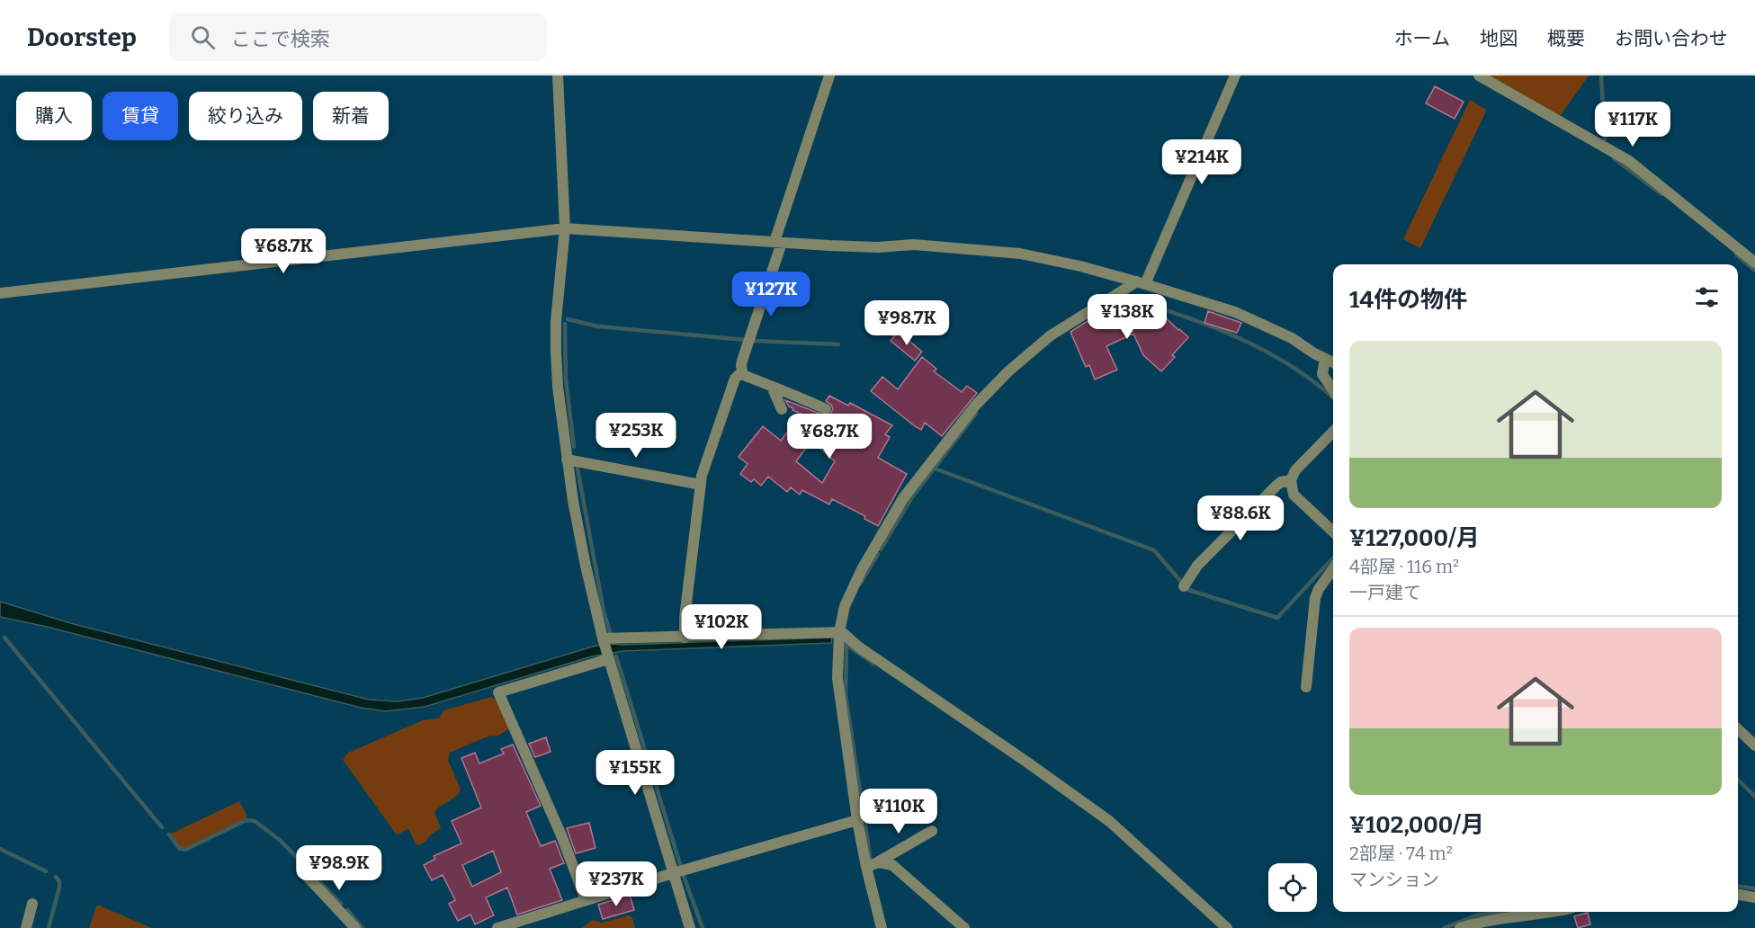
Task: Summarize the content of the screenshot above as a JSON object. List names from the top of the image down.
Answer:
{
  "page": {
    "header": "Doorstep",
    "search": "ここで検索",
    "nav": [
      "ホーム",
      "地図",
      "概要",
      "お問い合わせ"
    ],
    "chip": [
      "購入",
      "賃貸",
      "絞り込み",
      "新着"
    ],
    "price": [
      "¥117K",
      "¥214K",
      "¥68.7K",
      "¥127K",
      "¥138K",
      "¥98.7K",
      "¥253K",
      "¥68.7K",
      "¥88.6K",
      "¥102K",
      "¥155K",
      "¥110K",
      "¥98.9K",
      "¥237K"
    ],
    "heading": "14件の物件",
    "list": [
      {
        "name": "¥127,000/月",
        "note": "4部屋 · 116 m² · 一戸建て"
      },
      {
        "name": "¥102,000/月",
        "note": "2部屋 · 74 m² · マンション"
      }
    ]
  }
}
